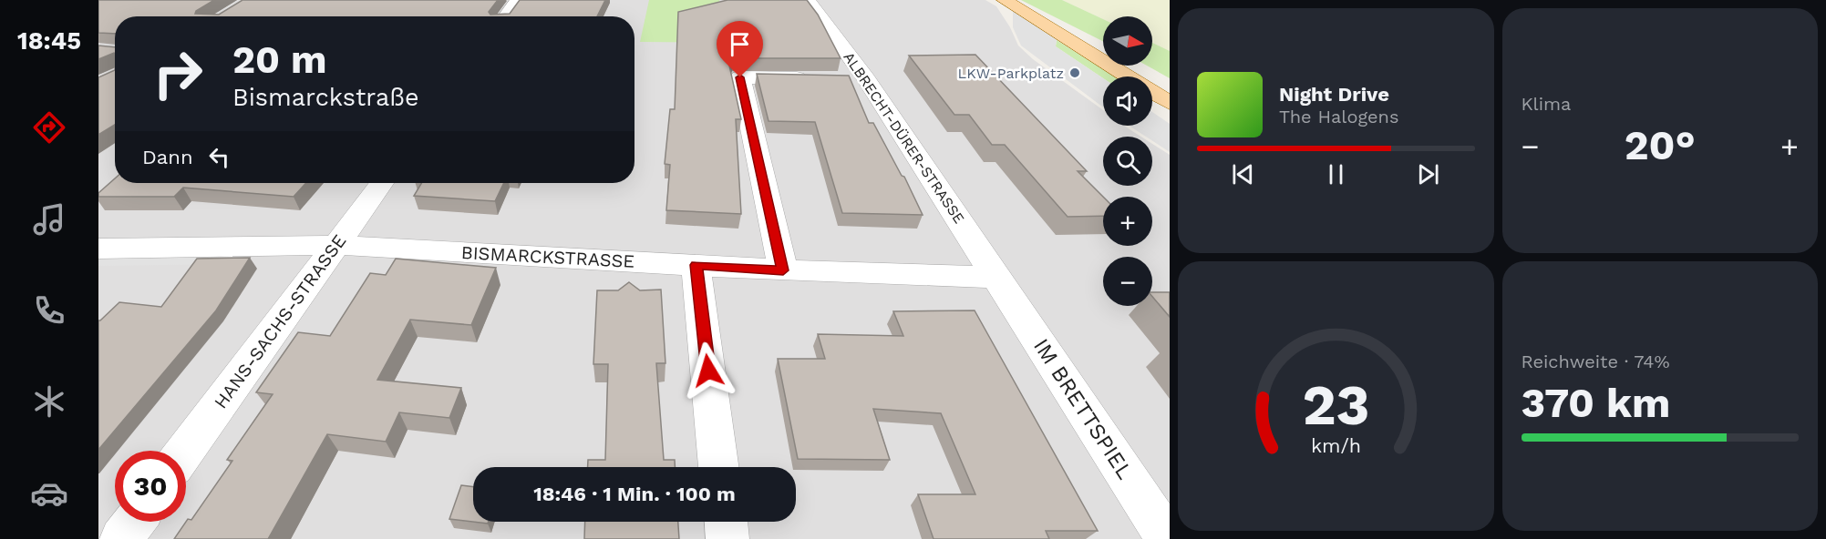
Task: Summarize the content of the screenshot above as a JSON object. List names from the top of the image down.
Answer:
{
  "streets": {
    "street": [
      "ALBRECHT-DÜRER-STRASSE",
      "BISMARCKSTRASSE",
      "HANS-SACHS-STRASSE",
      "IM BRETTSPIEL"
    ]
  },
  "crossings": [
    ["ALBRECHT-DÜRER-STRASSE", "BISMARCKSTRASSE"],
    ["ALBRECHT-DÜRER-STRASSE", "IM BRETTSPIEL"],
    ["BISMARCKSTRASSE", "HANS-SACHS-STRASSE"],
    ["BISMARCKSTRASSE", "IM BRETTSPIEL"]
  ],
  "places": ["LKW-Parkplatz"],
  "north": "right",
  "page": {
    "tabs": "18:45",
    "tile": [
      "Klima",
      ["Reichweite · 74%", "370 km"]
    ],
    "map_buttons": ["+", "−"],
    "turn": ["20 m", "Bismarckstraße"],
    "song": ["Night Drive", "The Halogens"],
    "heat": ["−", "20°", "+"],
    "then": "Dann",
    "limit": "30",
    "trip": "18:46 · 1 Min. · 100 m",
    "gauge": ["23", "km/h"]
  }
}
